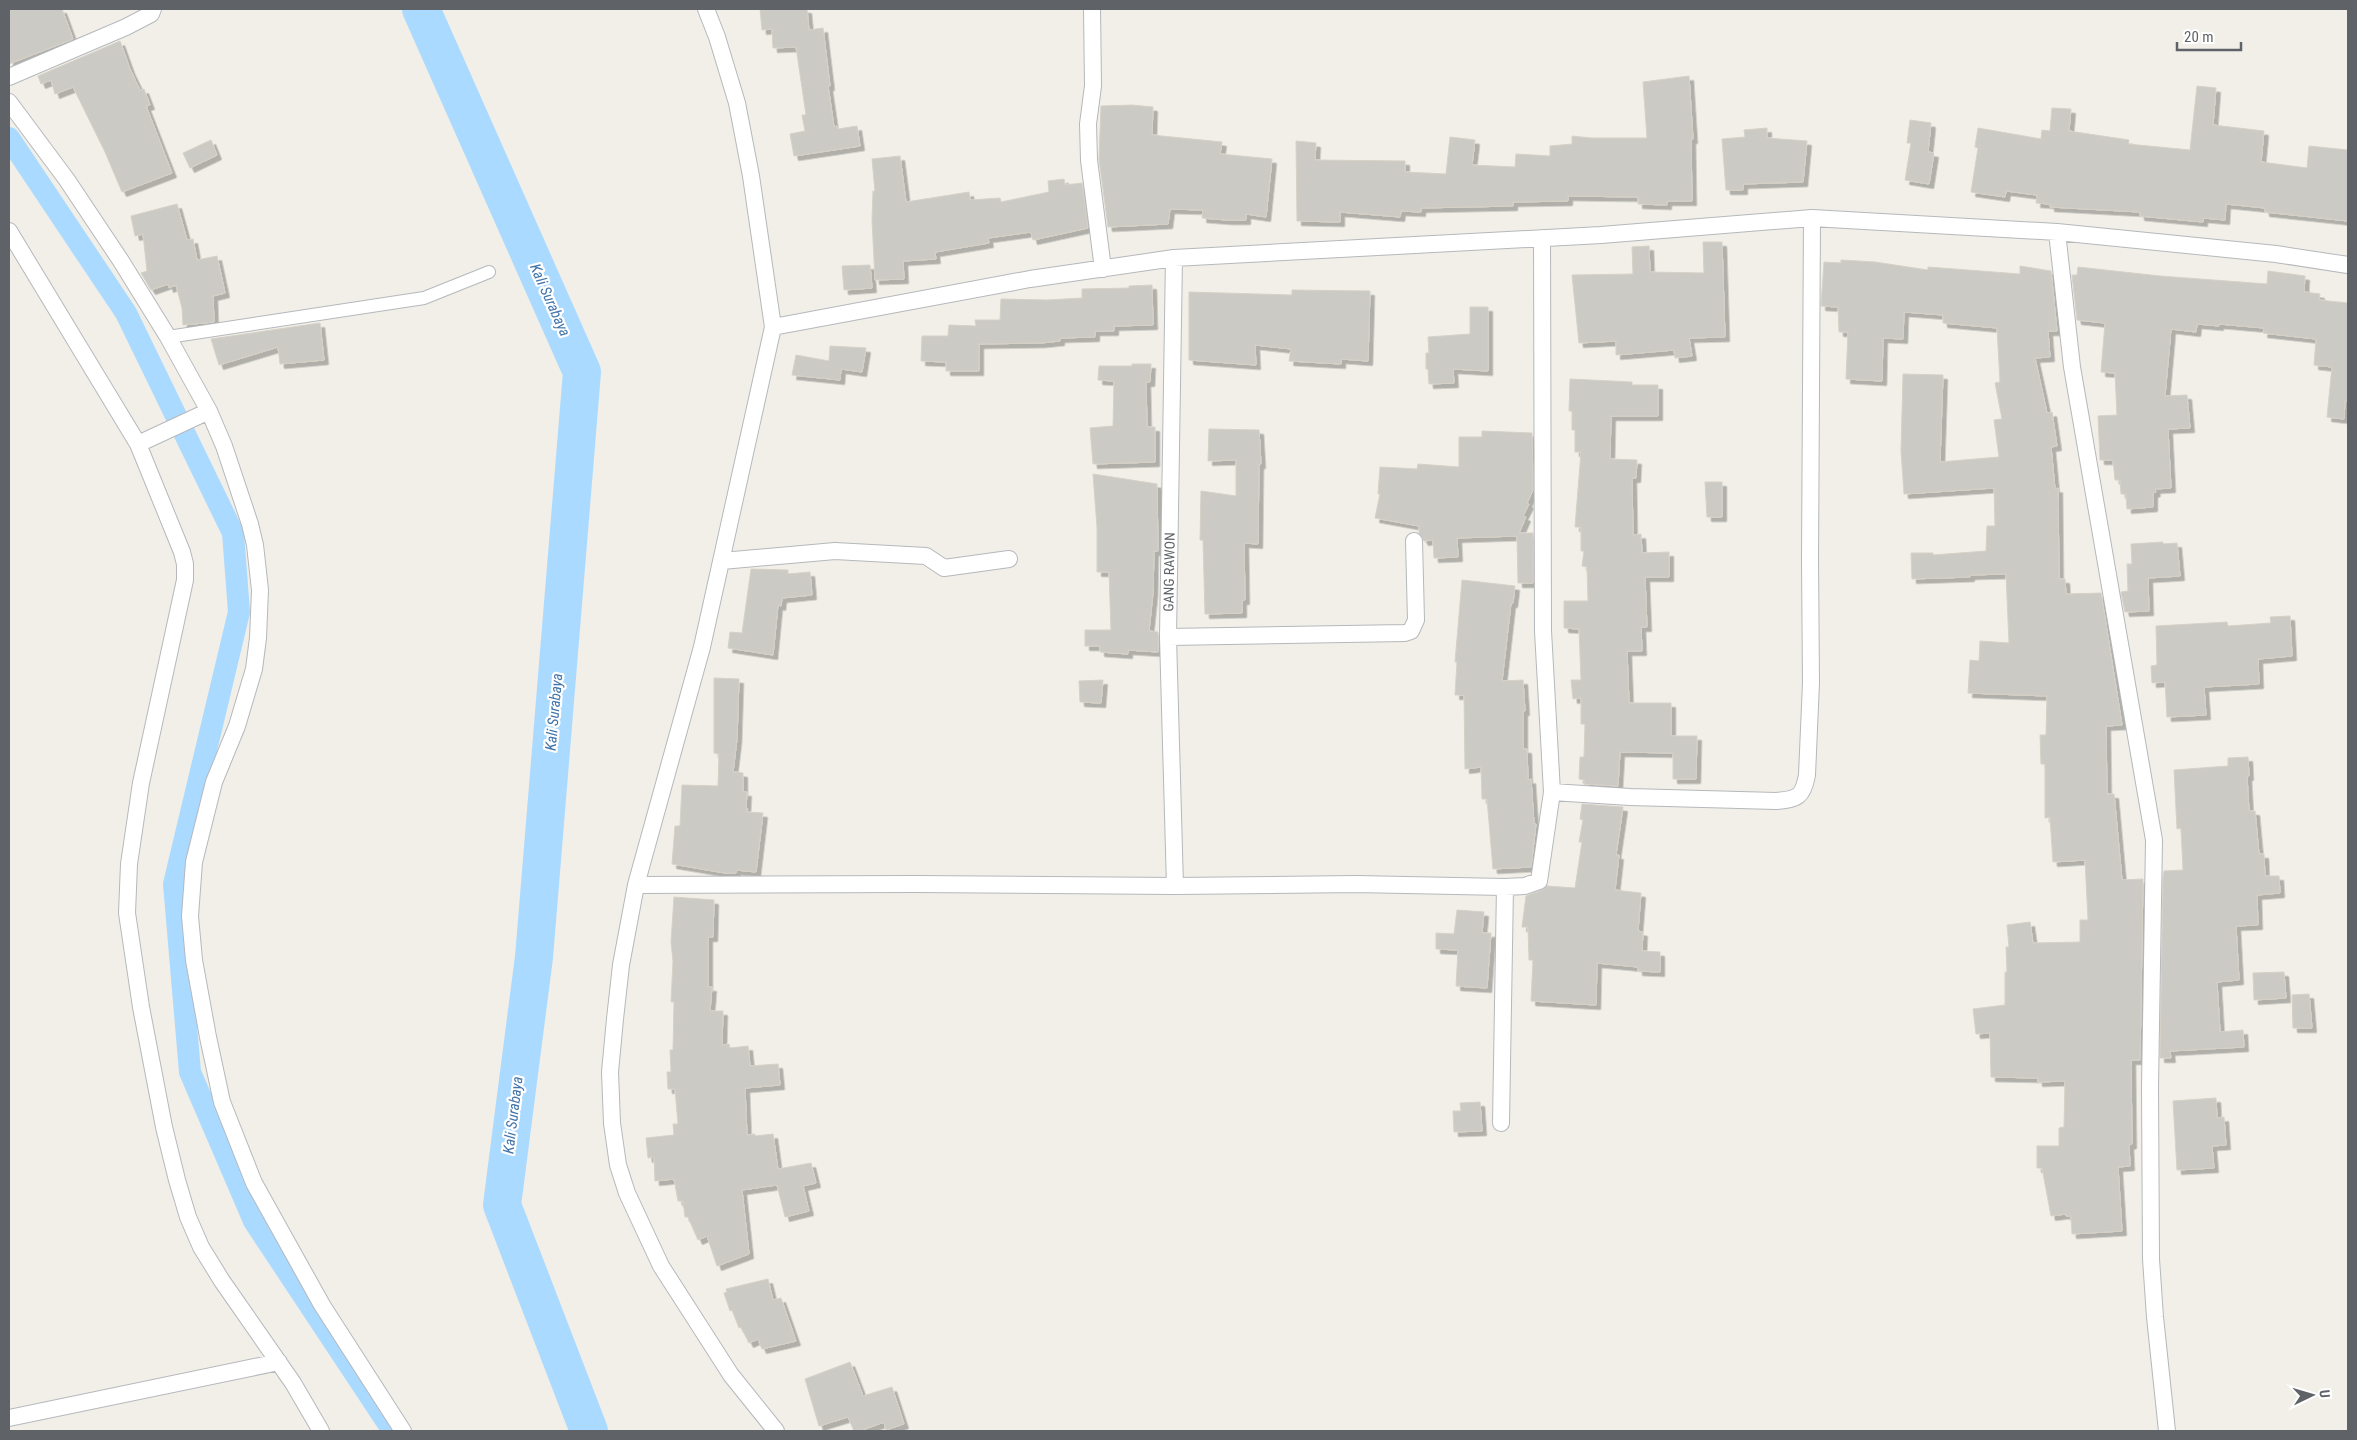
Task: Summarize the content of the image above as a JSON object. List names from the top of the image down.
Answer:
{
  "streets": {
    "street": ["GANG RAWON"]
  },
  "water": ["Kali Surabaya"],
  "scale_bar": "20 m",
  "north": "right"
}
